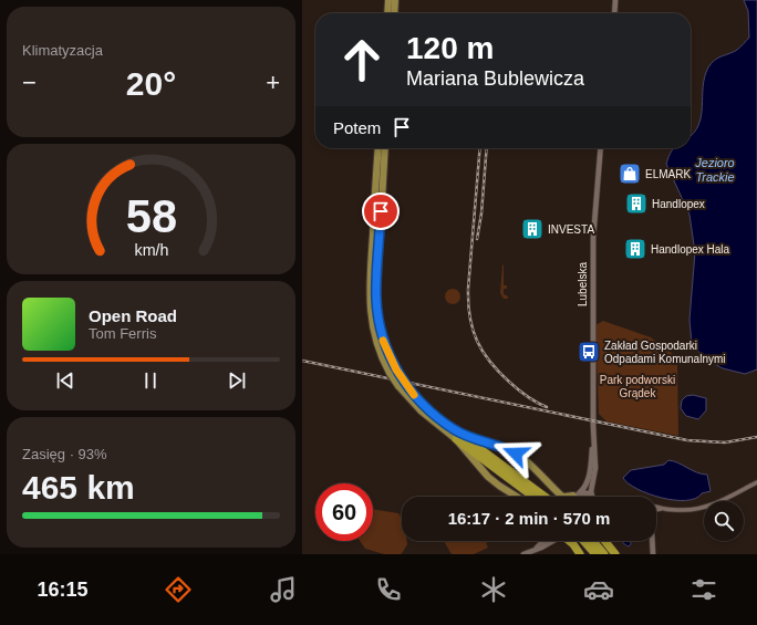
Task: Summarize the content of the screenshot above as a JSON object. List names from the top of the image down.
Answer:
{
  "streets": {
    "street": ["Lubelska"]
  },
  "water": ["Jezioro Trackie"],
  "parks": ["Park podworski Grądek"],
  "places": {
    "shop": ["ELMARK"],
    "building": ["Handlopex", "INVESTA", "Handlopex Hala"],
    "bus stop": ["Zakład Gospodarki Odpadami Komunalnymi"]
  },
  "page": {
    "tile": [
      "Klimatyzacja",
      ["Zasięg · 93%", "465 km"]
    ],
    "turn": ["120 m", "Mariana Bublewicza"],
    "heat": ["−", "20°", "+"],
    "then": "Potem",
    "song": ["Open Road", "Tom Ferris"],
    "limit": "60",
    "trip": "16:17 · 2 min · 570 m",
    "tabs": "16:15",
    "gauge": ["58", "km/h"]
  }
}
